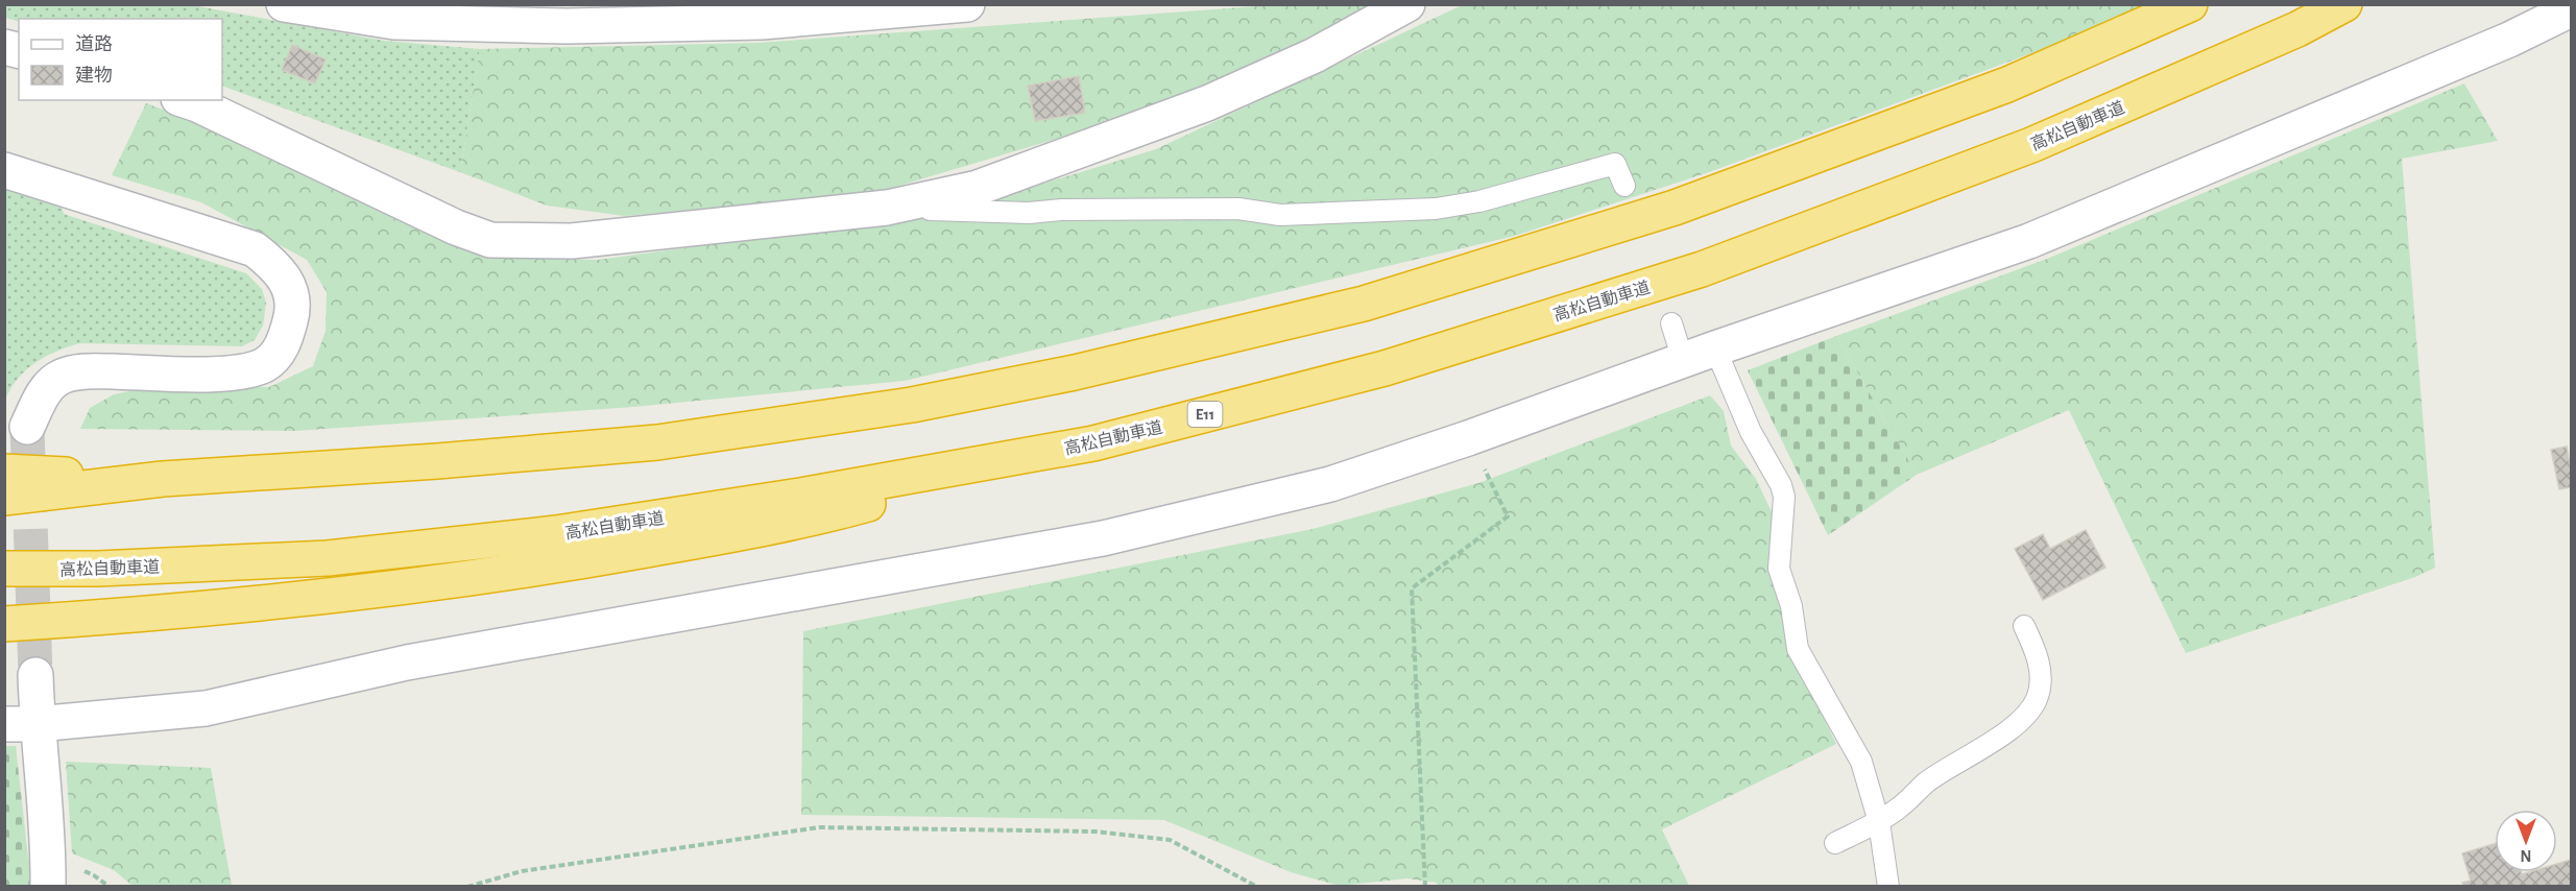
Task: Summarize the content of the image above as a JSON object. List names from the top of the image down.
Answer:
{
  "streets": {
    "highway": ["高松自動車道", "E11"]
  },
  "legend": ["道路", "建物"],
  "north": "bottom"
}
